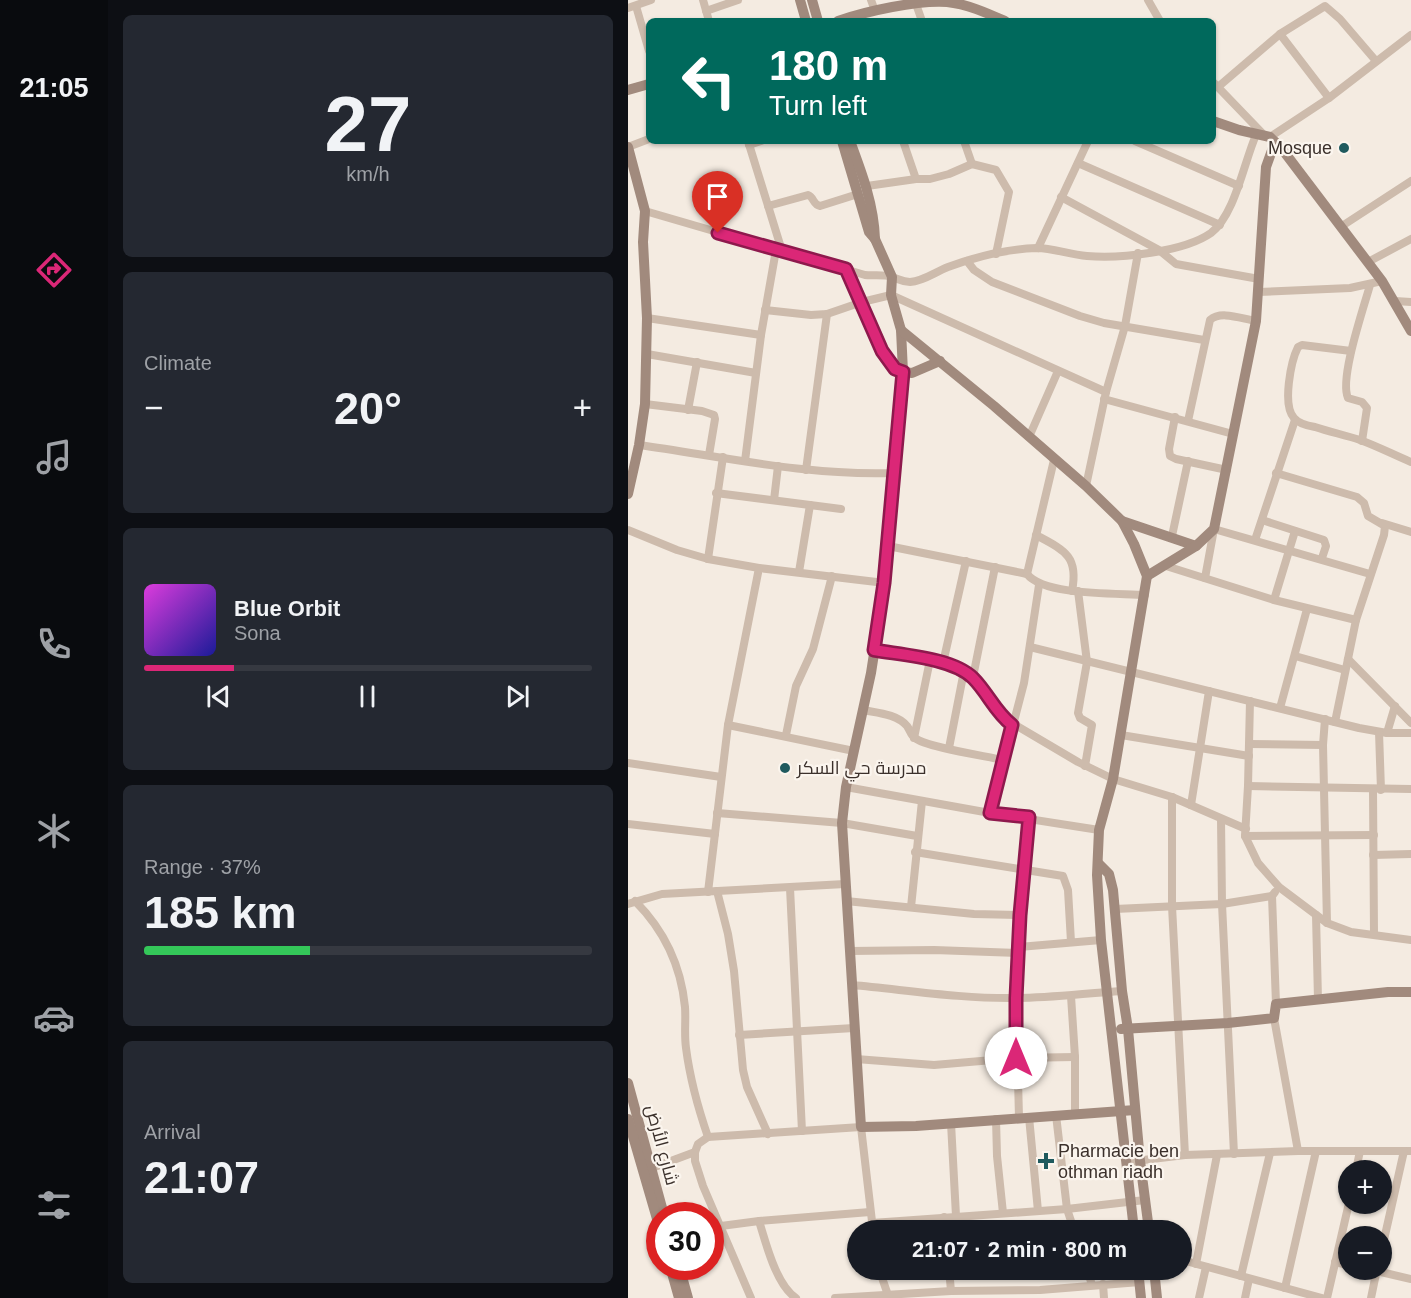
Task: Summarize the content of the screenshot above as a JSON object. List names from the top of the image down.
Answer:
{
  "streets": {
    "street": ["شارع الأرض"]
  },
  "places": {
    "other": ["Mosque", "مدرسة حي السكر"],
    "health": ["Pharmacie ben othman riadh"]
  },
  "page": {
    "tabs": "21:05",
    "tile": [
      ["27", "km/h"],
      "Climate",
      ["Range · 37%", "185 km"],
      ["Arrival", "21:07"]
    ],
    "turn": ["180 m", "Turn left"],
    "heat": ["−", "20°", "+"],
    "song": ["Blue Orbit", "Sona"],
    "map_buttons": ["+", "−"],
    "limit": "30",
    "trip": "21:07 · 2 min · 800 m"
  }
}
